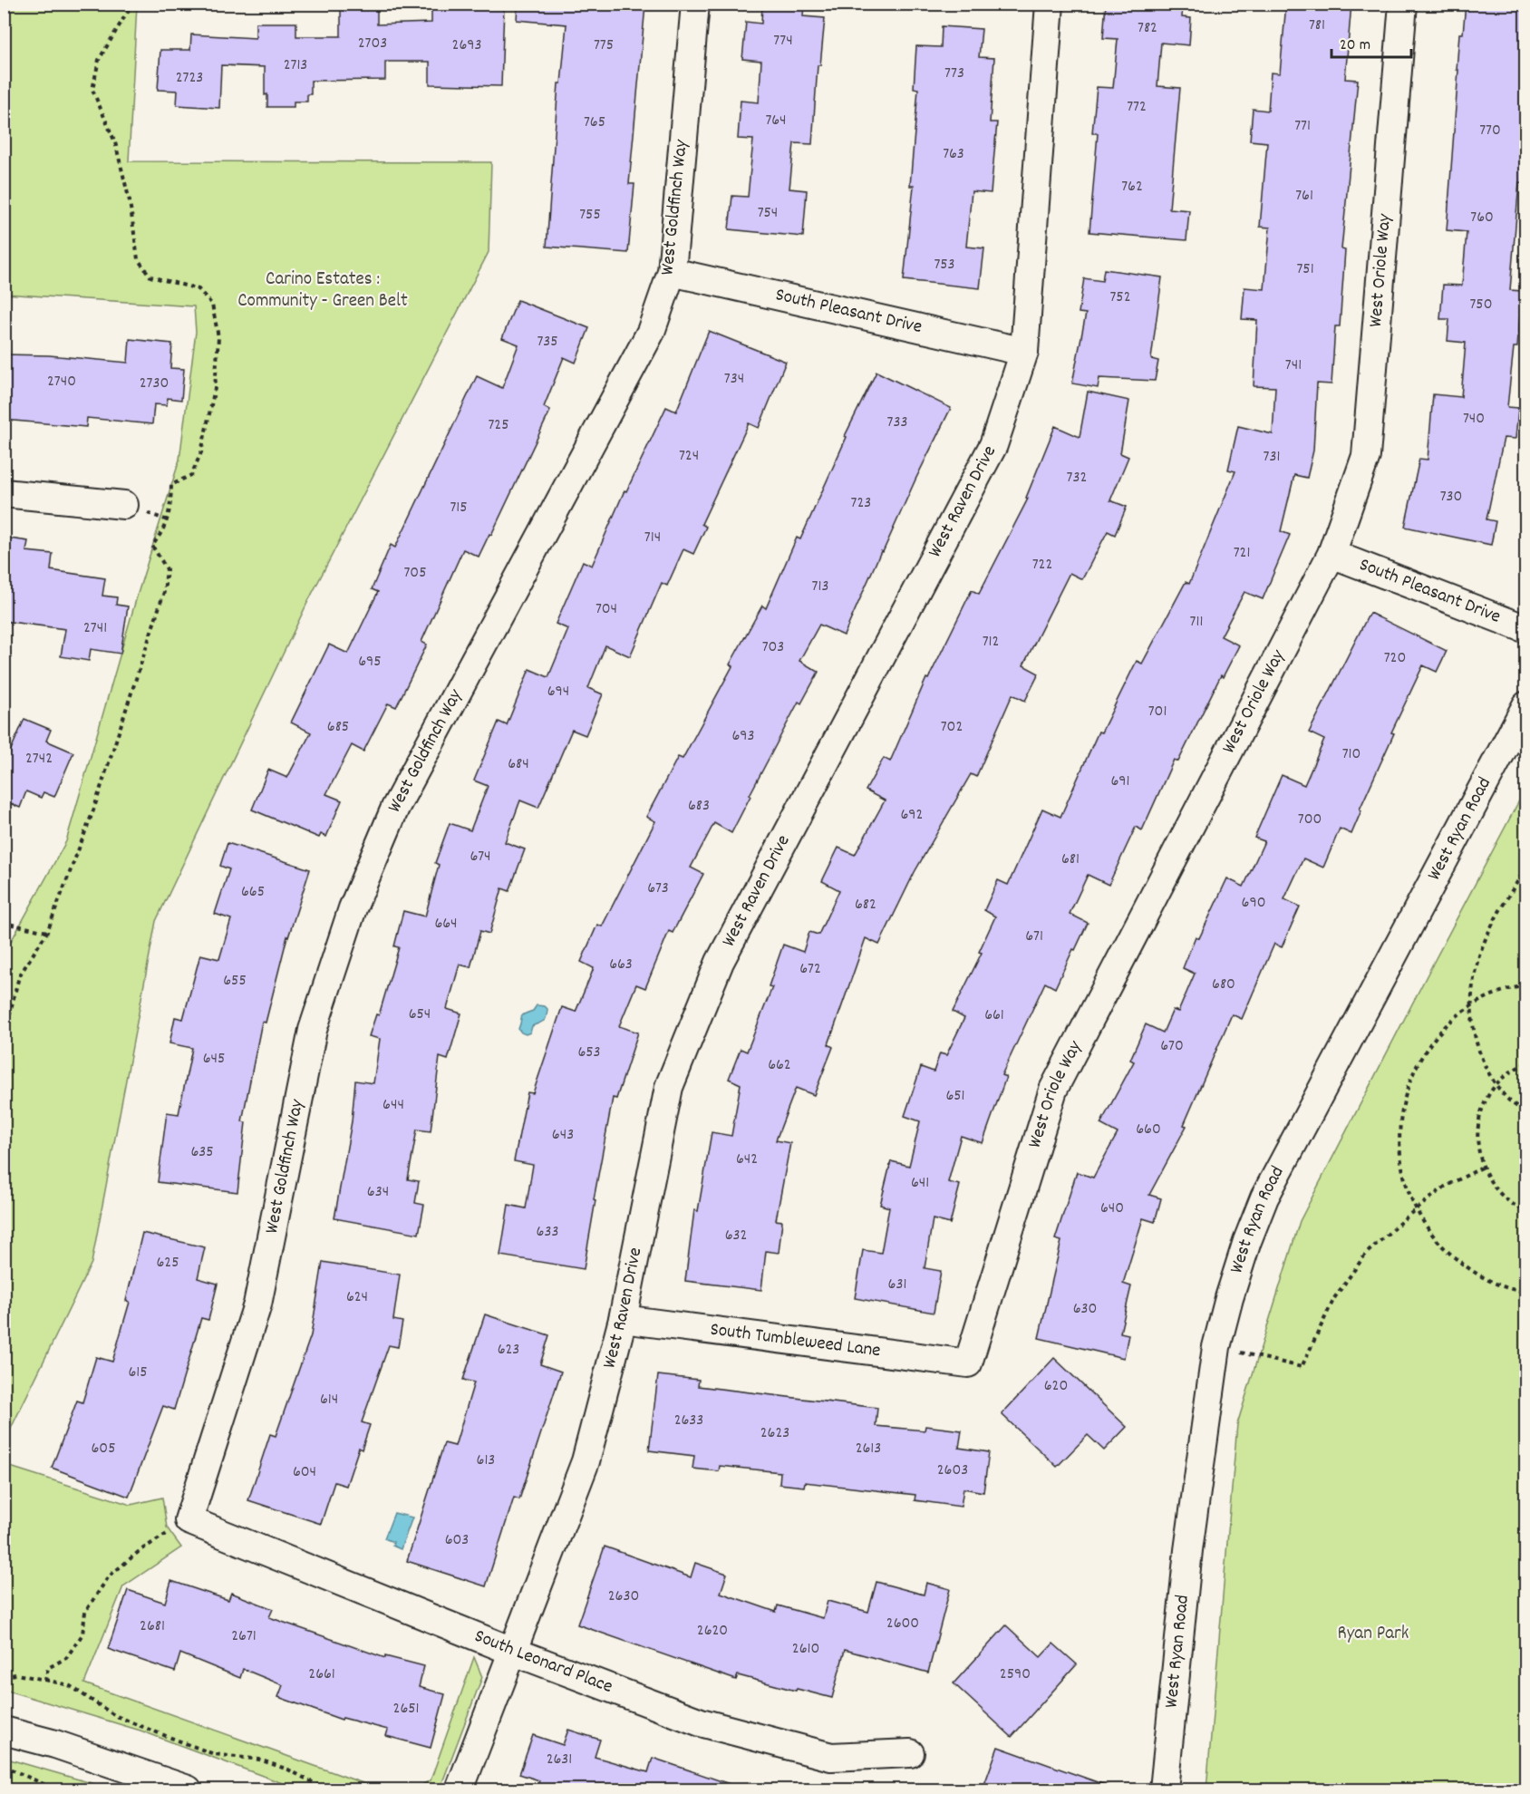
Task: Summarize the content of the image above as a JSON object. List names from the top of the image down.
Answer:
{
  "streets": {
    "street": [
      "West Goldfinch Way",
      "West Oriole Way",
      "South Pleasant Drive",
      "West Raven Drive",
      "West Ryan Road",
      "South Tumbleweed Lane",
      "South Leonard Place"
    ]
  },
  "crossings": [
    ["West Goldfinch Way", "South Pleasant Drive"],
    ["West Goldfinch Way", "South Leonard Place"],
    ["West Oriole Way", "South Pleasant Drive"],
    ["West Oriole Way", "South Tumbleweed Lane"],
    ["South Pleasant Drive", "West Raven Drive"],
    ["West Raven Drive", "South Tumbleweed Lane"],
    ["West Raven Drive", "South Leonard Place"]
  ],
  "parks": ["Carino Estates : Community - Green Belt", "Ryan Park"],
  "house_numbers": [
    "781",
    "782",
    "774",
    "2703",
    "2693",
    "775",
    "2713",
    "773",
    "2723",
    "772",
    "764",
    "765",
    "771",
    "770",
    "763",
    "762",
    "761",
    "754",
    "755",
    "760",
    "753",
    "751",
    "752",
    "750",
    "735",
    "741",
    "734",
    "2740",
    "2730",
    "740",
    "733",
    "725",
    "724",
    "731",
    "732",
    "730",
    "723",
    "715",
    "714",
    "721",
    "722",
    "705",
    "713",
    "704",
    "711",
    "2741",
    "712",
    "703",
    "720",
    "695",
    "694",
    "701",
    "685",
    "702",
    "693",
    "710",
    "2742",
    "684",
    "691",
    "683",
    "692",
    "700",
    "674",
    "681",
    "673",
    "665",
    "690",
    "682",
    "664",
    "671",
    "663",
    "672",
    "655",
    "680",
    "654",
    "661",
    "670",
    "653",
    "645",
    "662",
    "651",
    "644",
    "660",
    "643",
    "635",
    "642",
    "641",
    "634",
    "640",
    "633",
    "632",
    "625",
    "631",
    "624",
    "630",
    "623",
    "615",
    "620",
    "614",
    "2633",
    "2623",
    "605",
    "2613",
    "613",
    "2603",
    "604",
    "603",
    "2630",
    "2600",
    "2681",
    "2620",
    "2671",
    "2610",
    "2661",
    "2590",
    "2651",
    "2631"
  ],
  "scale_bar": "20 m"
}
